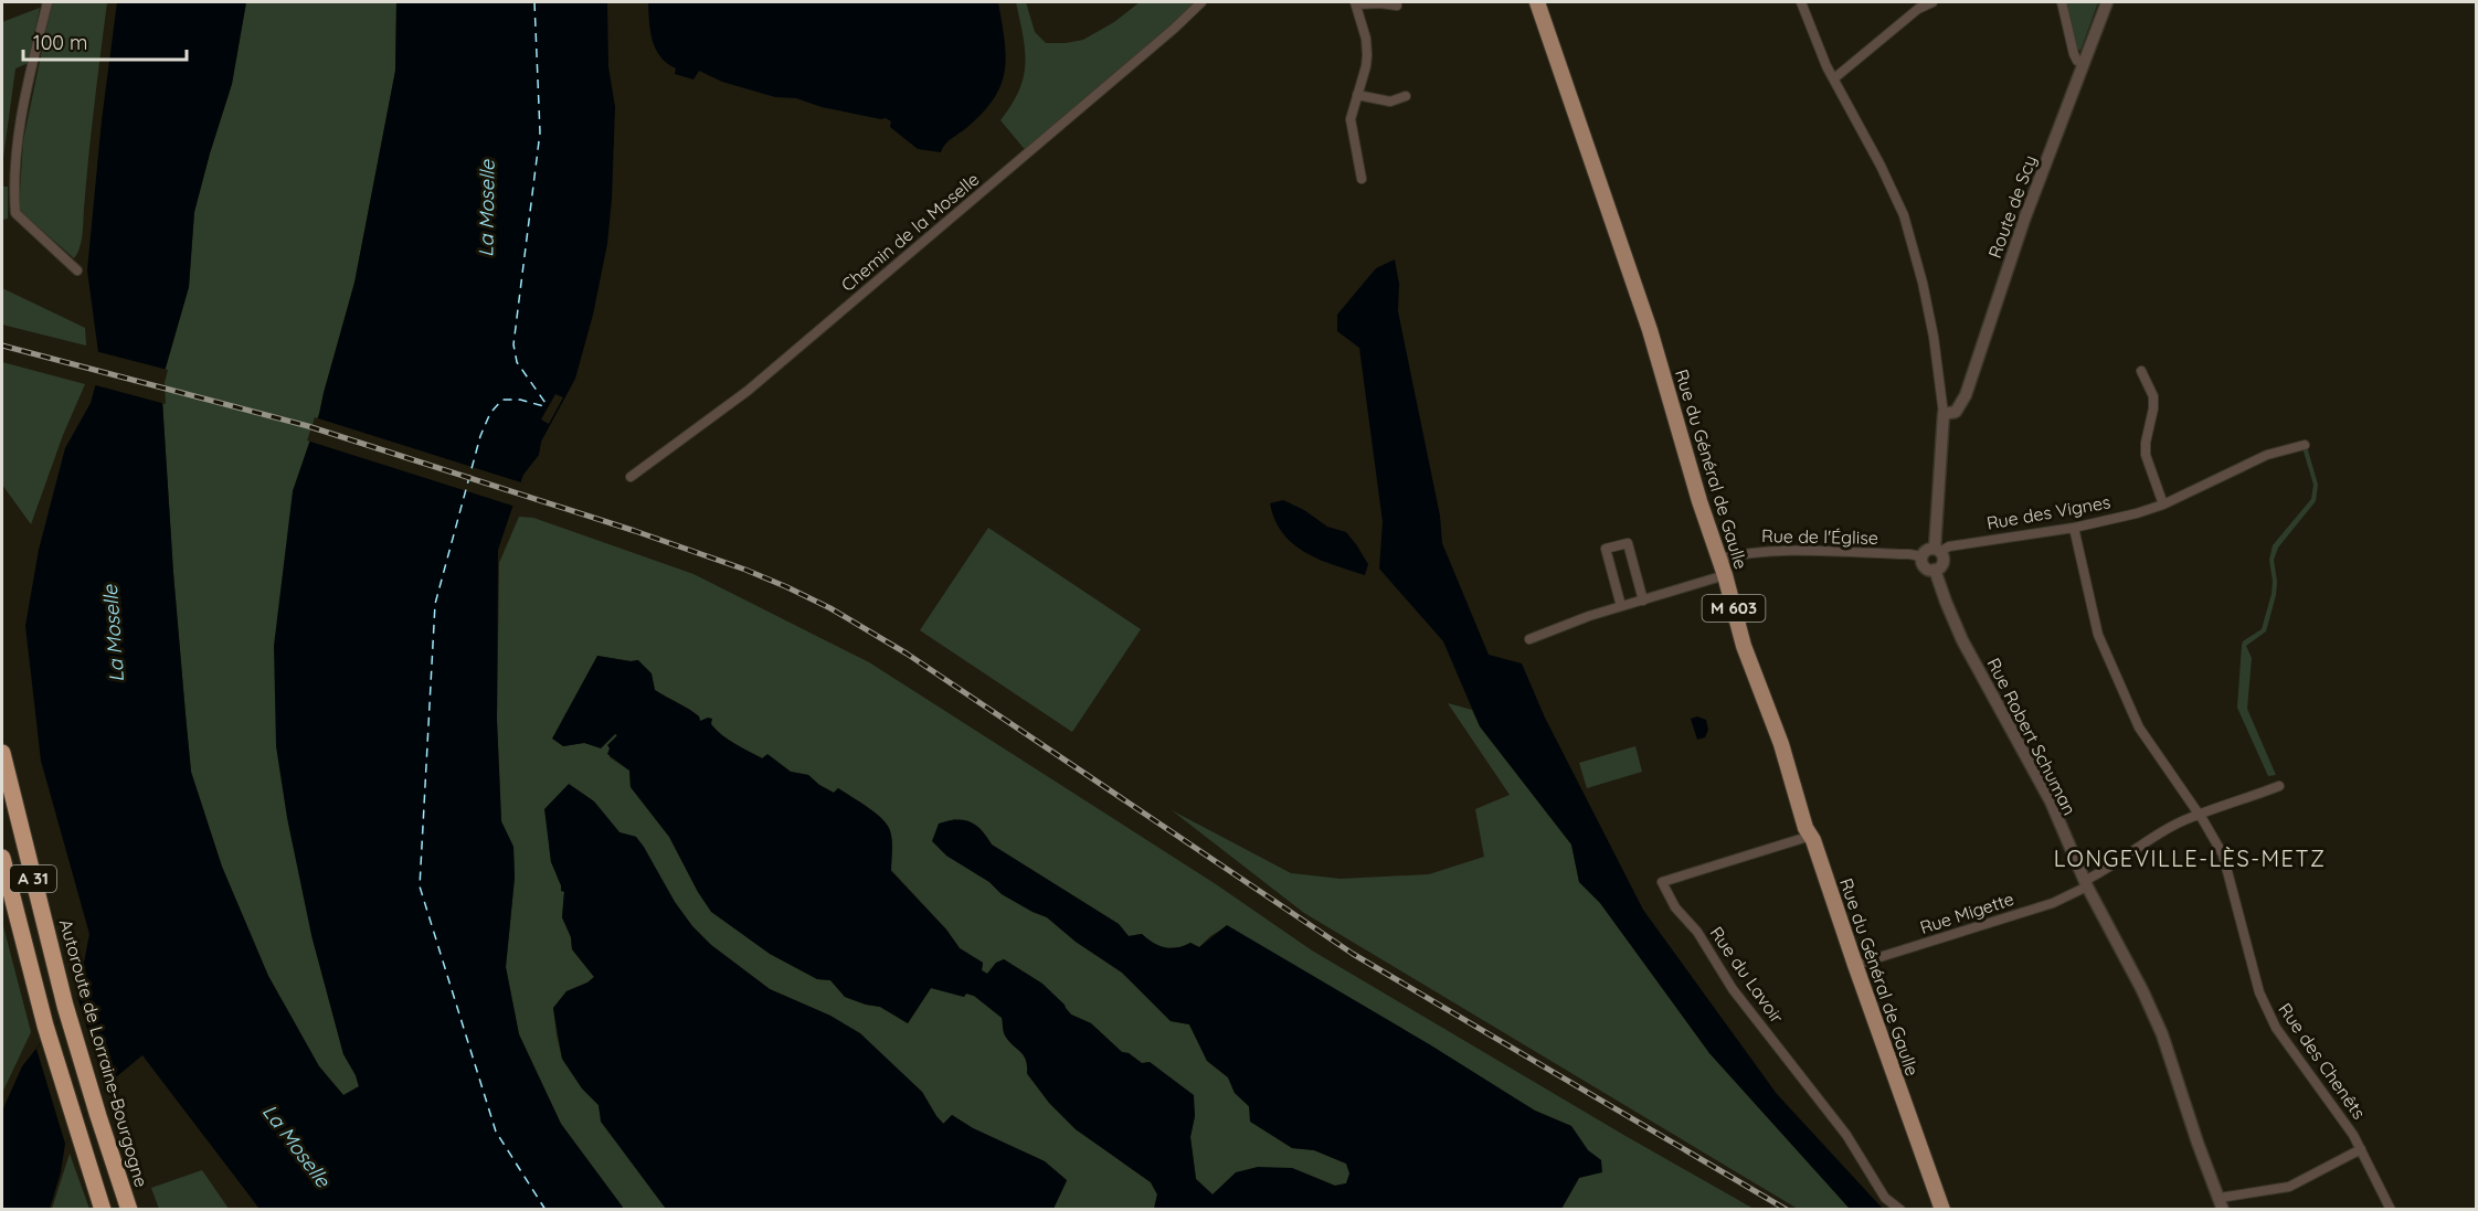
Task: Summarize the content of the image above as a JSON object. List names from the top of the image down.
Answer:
{
  "streets": {
    "highway": ["A 31", "Autoroute de Lorraine-Bourgogne"],
    "main road": ["Rue du Général de Gaulle", "M 603"],
    "street": [
      "Route de Scy",
      "Chemin de la Moselle",
      "Rue des Vignes",
      "Rue de l'Église",
      "Rue Robert Schuman",
      "Rue Migette",
      "Rue du Lavoir",
      "Rue des Chenêts"
    ]
  },
  "crossings": [
    ["Rue du Général de Gaulle", "Rue de l'Église"],
    ["Rue du Général de Gaulle", "Rue Migette"],
    ["Rue du Général de Gaulle", "Rue du Lavoir"],
    ["Rue des Vignes", "Rue de l'Église"],
    ["Rue des Vignes", "Rue Robert Schuman"],
    ["Rue des Vignes", "Rue des Chenêts"],
    ["Rue de l'Église", "Rue Robert Schuman"],
    ["Rue Robert Schuman", "Rue Migette"],
    ["Rue Migette", "Rue des Chenêts"]
  ],
  "districts": ["LONGEVILLE-LÈS-METZ"],
  "water": ["La Moselle"],
  "scale_bar": "100 m"
}
